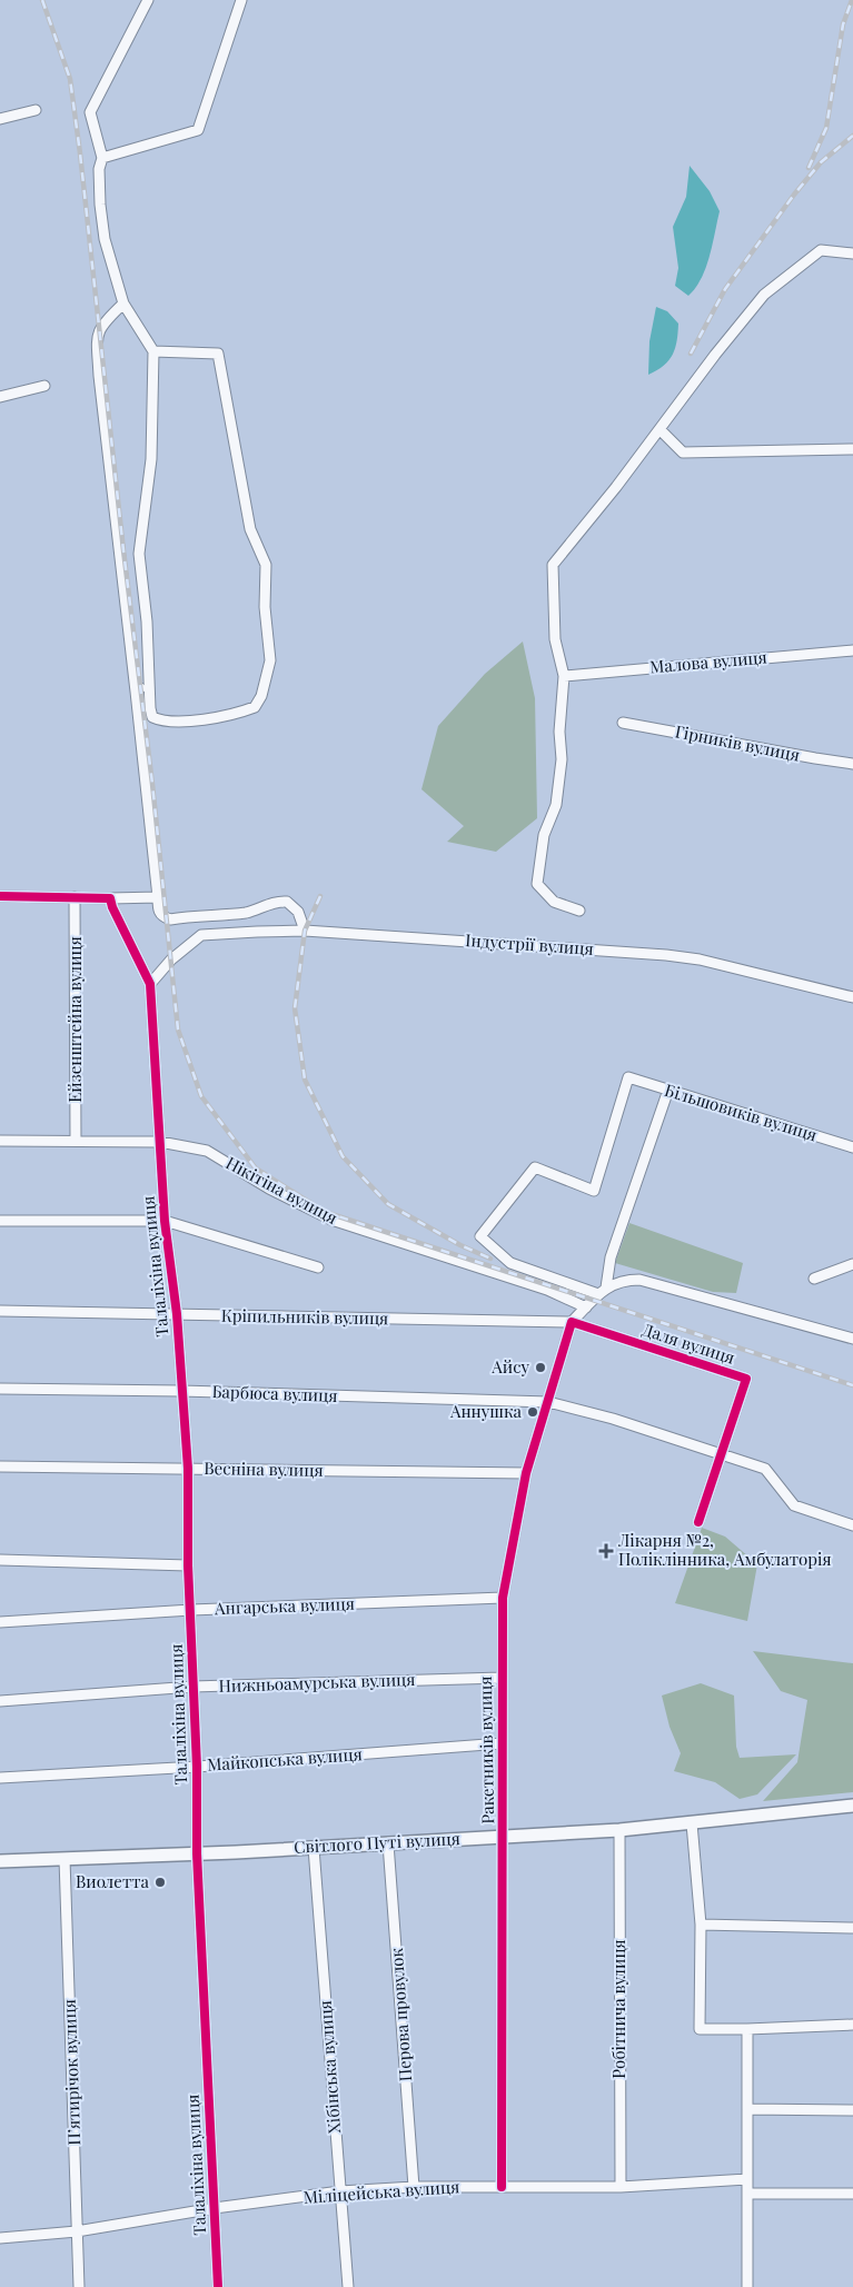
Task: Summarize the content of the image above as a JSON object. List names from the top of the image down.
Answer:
{
  "streets": {
    "main road": ["Світлого Путі вулиця"],
    "street": [
      "Малова вулиця",
      "Гірників вулиця",
      "Індустрії вулиця",
      "Ейзенштейна вулиця",
      "Більшовиків вулиця",
      "Нікітіна вулиця",
      "Талаліхіна вулиця",
      "Кріпильників вулиця",
      "Даля вулиця",
      "Барбюса вулиця",
      "Весніна вулиця",
      "Ангарська вулиця",
      "Нижньоамурська вулиця",
      "Ракетників вулиця",
      "Майкопська вулиця",
      "Робітнича вулиця",
      "Перова провулок",
      "Хібінська вулиця",
      "П’ятирічок вулиця",
      "Міліцейська вулиця"
    ]
  },
  "crossings": [
    ["Індустрії вулиця", "Талаліхіна вулиця"],
    ["Ейзенштейна вулиця", "Нікітіна вулиця"],
    ["Нікітіна вулиця", "Талаліхіна вулиця"],
    ["Талаліхіна вулиця", "Кріпильників вулиця"],
    ["Талаліхіна вулиця", "Барбюса вулиця"],
    ["Талаліхіна вулиця", "Весніна вулиця"],
    ["Талаліхіна вулиця", "Ангарська вулиця"],
    ["Талаліхіна вулиця", "Нижньоамурська вулиця"],
    ["Талаліхіна вулиця", "Майкопська вулиця"],
    ["Талаліхіна вулиця", "Світлого Путі вулиця"],
    ["Талаліхіна вулиця", "Міліцейська вулиця"],
    ["Кріпильників вулиця", "Даля вулиця"],
    ["Кріпильників вулиця", "Ракетників вулиця"],
    ["Даля вулиця", "Ракетників вулиця"],
    ["Барбюса вулиця", "Ракетників вулиця"],
    ["Весніна вулиця", "Ракетників вулиця"],
    ["Ангарська вулиця", "Ракетників вулиця"],
    ["Нижньоамурська вулиця", "Ракетників вулиця"],
    ["Ракетників вулиця", "Майкопська вулиця"],
    ["Ракетників вулиця", "Світлого Путі вулиця"],
    ["Ракетників вулиця", "Міліцейська вулиця"],
    ["Світлого Путі вулиця", "Робітнича вулиця"],
    ["Світлого Путі вулиця", "Перова провулок"],
    ["Світлого Путі вулиця", "Хібінська вулиця"],
    ["Світлого Путі вулиця", "П’ятирічок вулиця"],
    ["Робітнича вулиця", "Міліцейська вулиця"],
    ["Перова провулок", "Міліцейська вулиця"],
    ["Хібінська вулиця", "Міліцейська вулиця"],
    ["П’ятирічок вулиця", "Міліцейська вулиця"]
  ],
  "places": {
    "other": ["Айсу", "Аннушка", "Виолетта"],
    "health": ["Лікарня №2, Поліклінника, Амбулаторія"]
  }
}
